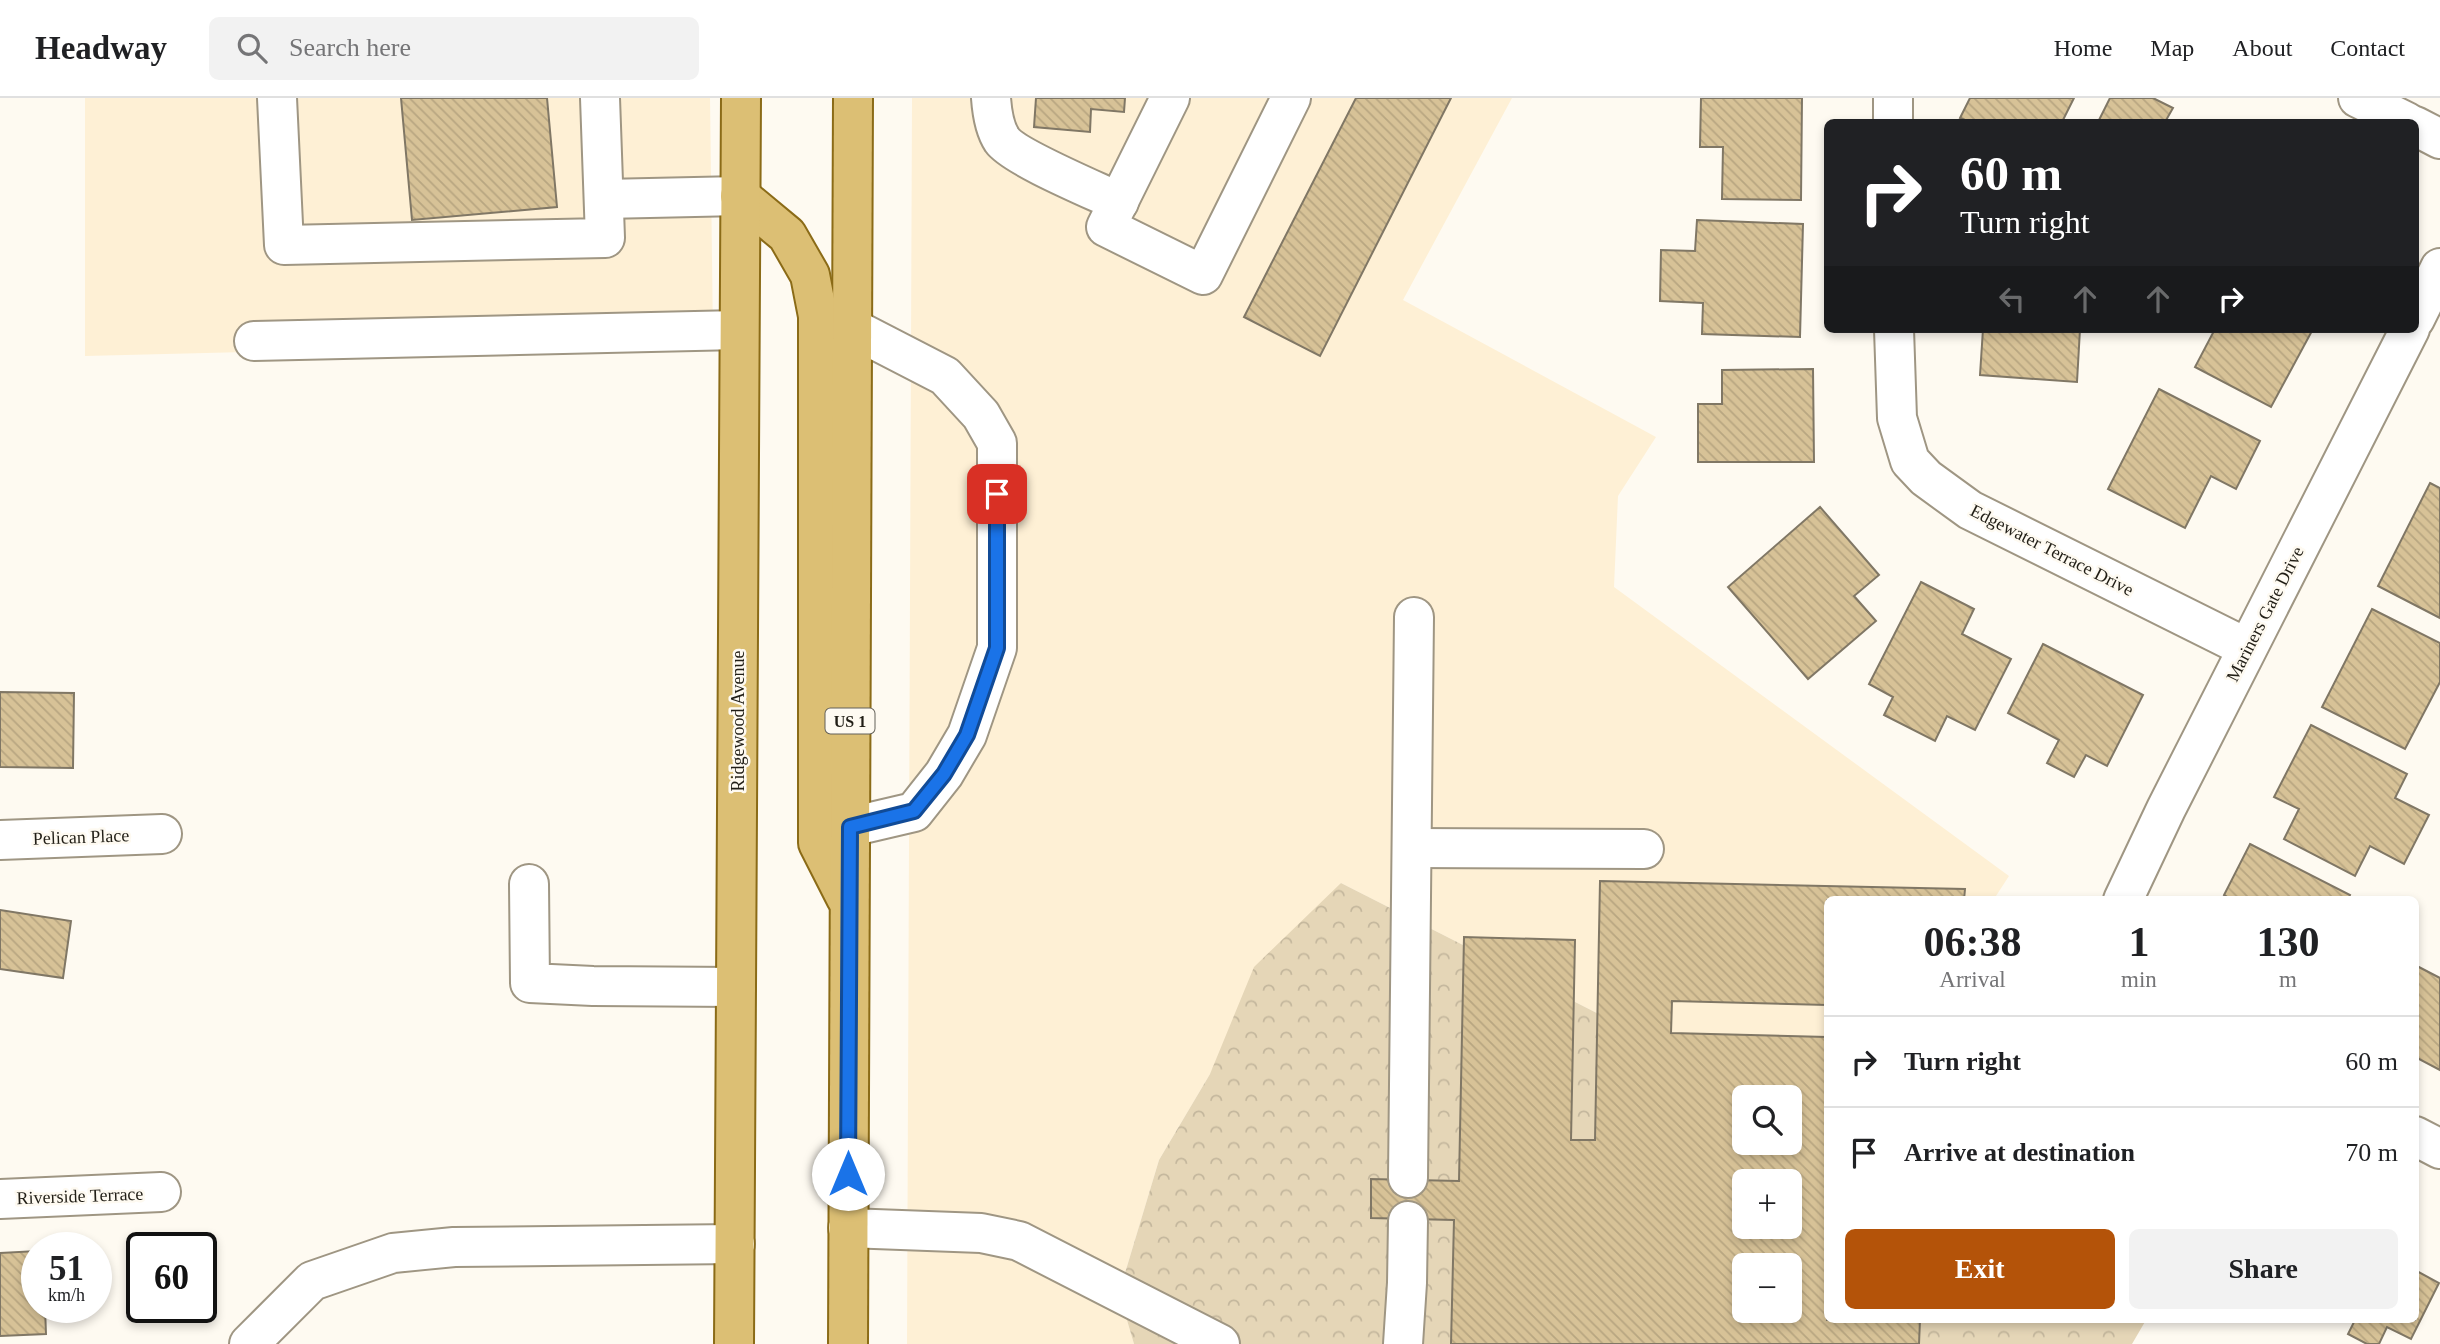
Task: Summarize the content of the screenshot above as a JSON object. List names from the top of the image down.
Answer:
{
  "streets": {
    "main road": ["Ridgewood Avenue", "US 1"],
    "street": [
      "Edgewater Terrace Drive",
      "Mariners Gate Drive",
      "Pelican Place",
      "Riverside Terrace"
    ]
  },
  "crossings": [
    ["Edgewater Terrace Drive", "Mariners Gate Drive"]
  ],
  "page": {
    "header": "Headway",
    "search": "Search here",
    "nav": [
      "Home",
      "Map",
      "About",
      "Contact"
    ],
    "turn": ["60 m", "Turn right"],
    "eta": [
      "06:38",
      "Arrival",
      "1",
      "min",
      "130",
      "m"
    ],
    "list": [
      {
        "name": "Turn right",
        "value": "60 m"
      },
      {
        "name": "Arrive at destination",
        "value": "70 m"
      }
    ],
    "map_buttons": ["+", "−"],
    "buttons": ["Exit", "Share"],
    "speed": "51 km/h",
    "limit": "60"
  }
}
